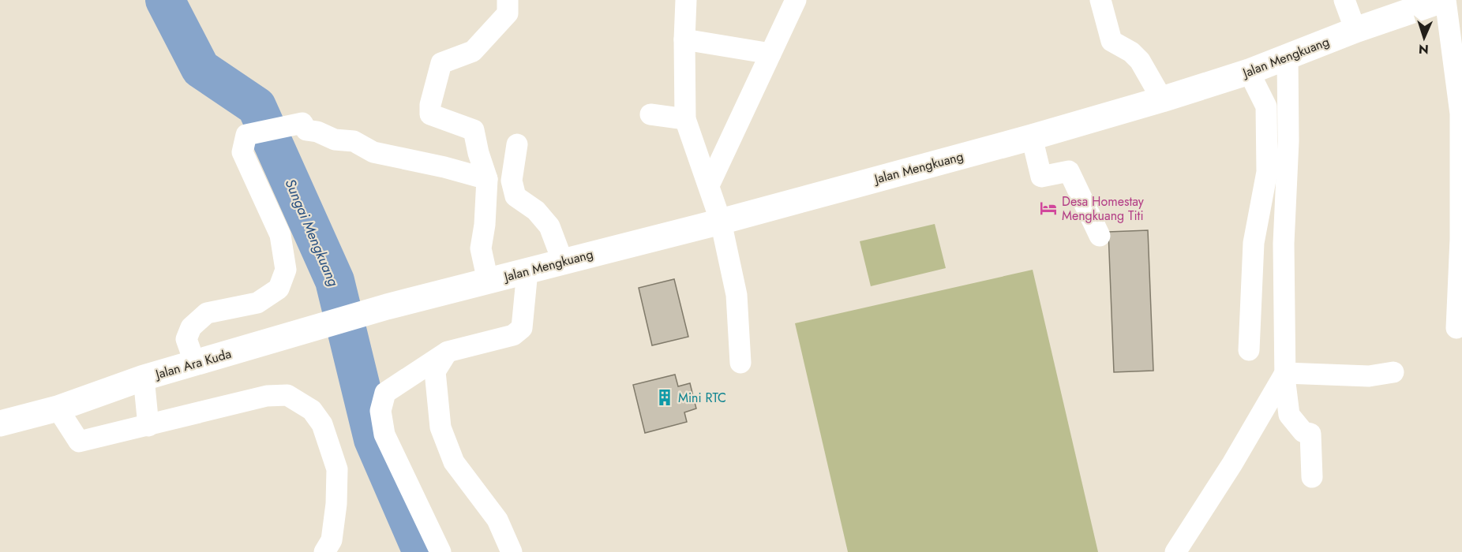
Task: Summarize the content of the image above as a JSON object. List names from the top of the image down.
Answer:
{
  "streets": {
    "main road": ["Jalan Mengkuang", "Jalan Ara Kuda"]
  },
  "crossings": [
    ["Jalan Mengkuang", "Jalan Ara Kuda"]
  ],
  "water": ["Sungai Mengkuang"],
  "places": {
    "hotel": ["Desa Homestay Mengkuang Titi"],
    "building": ["Mini RTC"]
  },
  "north": "bottom"
}
